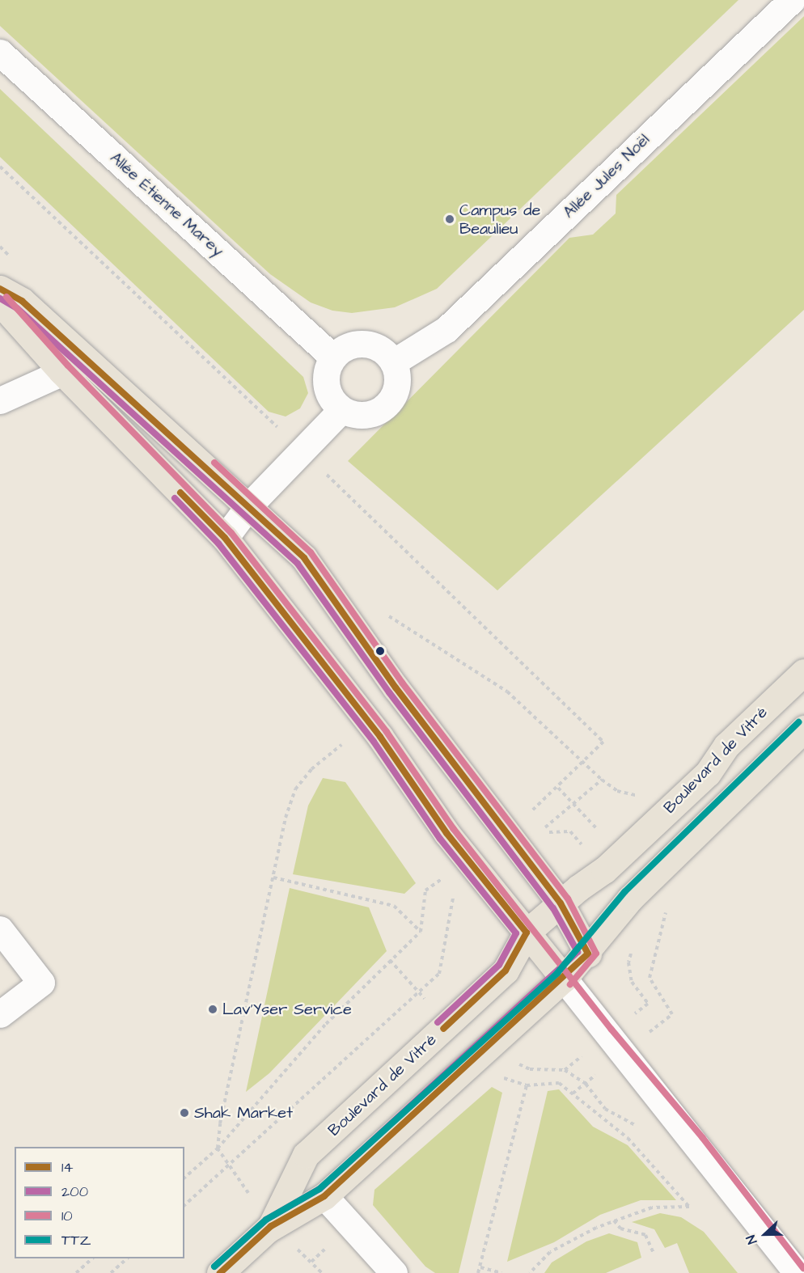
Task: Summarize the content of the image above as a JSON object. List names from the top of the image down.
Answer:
{
  "streets": {
    "main road": ["Boulevard de Vitré"],
    "street": ["Allée Jules Noël", "Allée Étienne Marey"]
  },
  "crossings": [
    ["Allée Jules Noël", "Allée Étienne Marey"]
  ],
  "places": ["Campus de Beaulieu", "Lav'Yser Service", "Shak Market"],
  "lines": [
    "transit line 14",
    "transit line 10",
    "transit line 200",
    "transit line TTZ"
  ],
  "legend": [
    "14",
    "200",
    "10",
    "TTZ"
  ],
  "north": "left"
}
